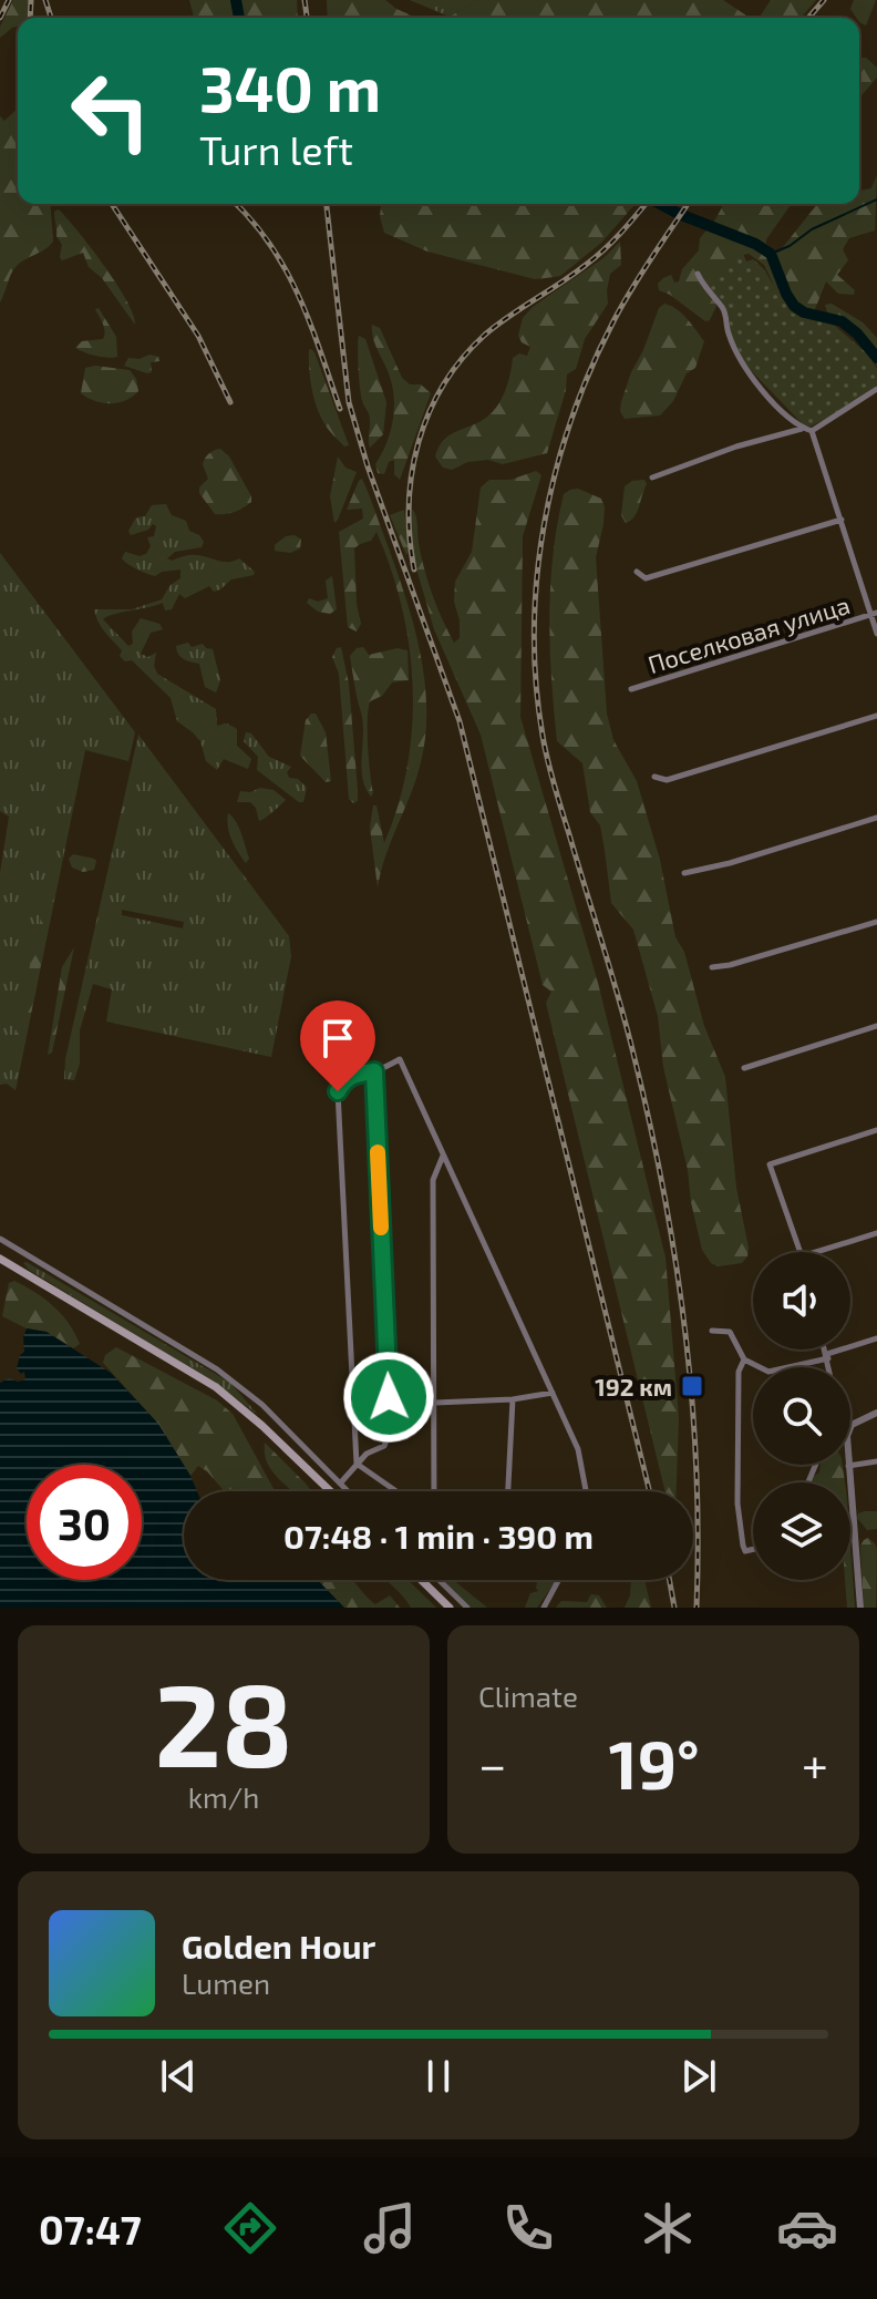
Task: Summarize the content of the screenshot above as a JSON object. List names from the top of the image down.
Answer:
{
  "streets": {
    "street": ["Поселковая улица"]
  },
  "places": {
    "transit": ["192 км"]
  },
  "page": {
    "turn": ["340 m", "Turn left"],
    "limit": "30",
    "trip": "07:48 · 1 min · 390 m",
    "tile": [
      ["28", "km/h"],
      "Climate"
    ],
    "heat": ["−", "19°", "+"],
    "song": ["Golden Hour", "Lumen"],
    "tabs": "07:47"
  }
}
